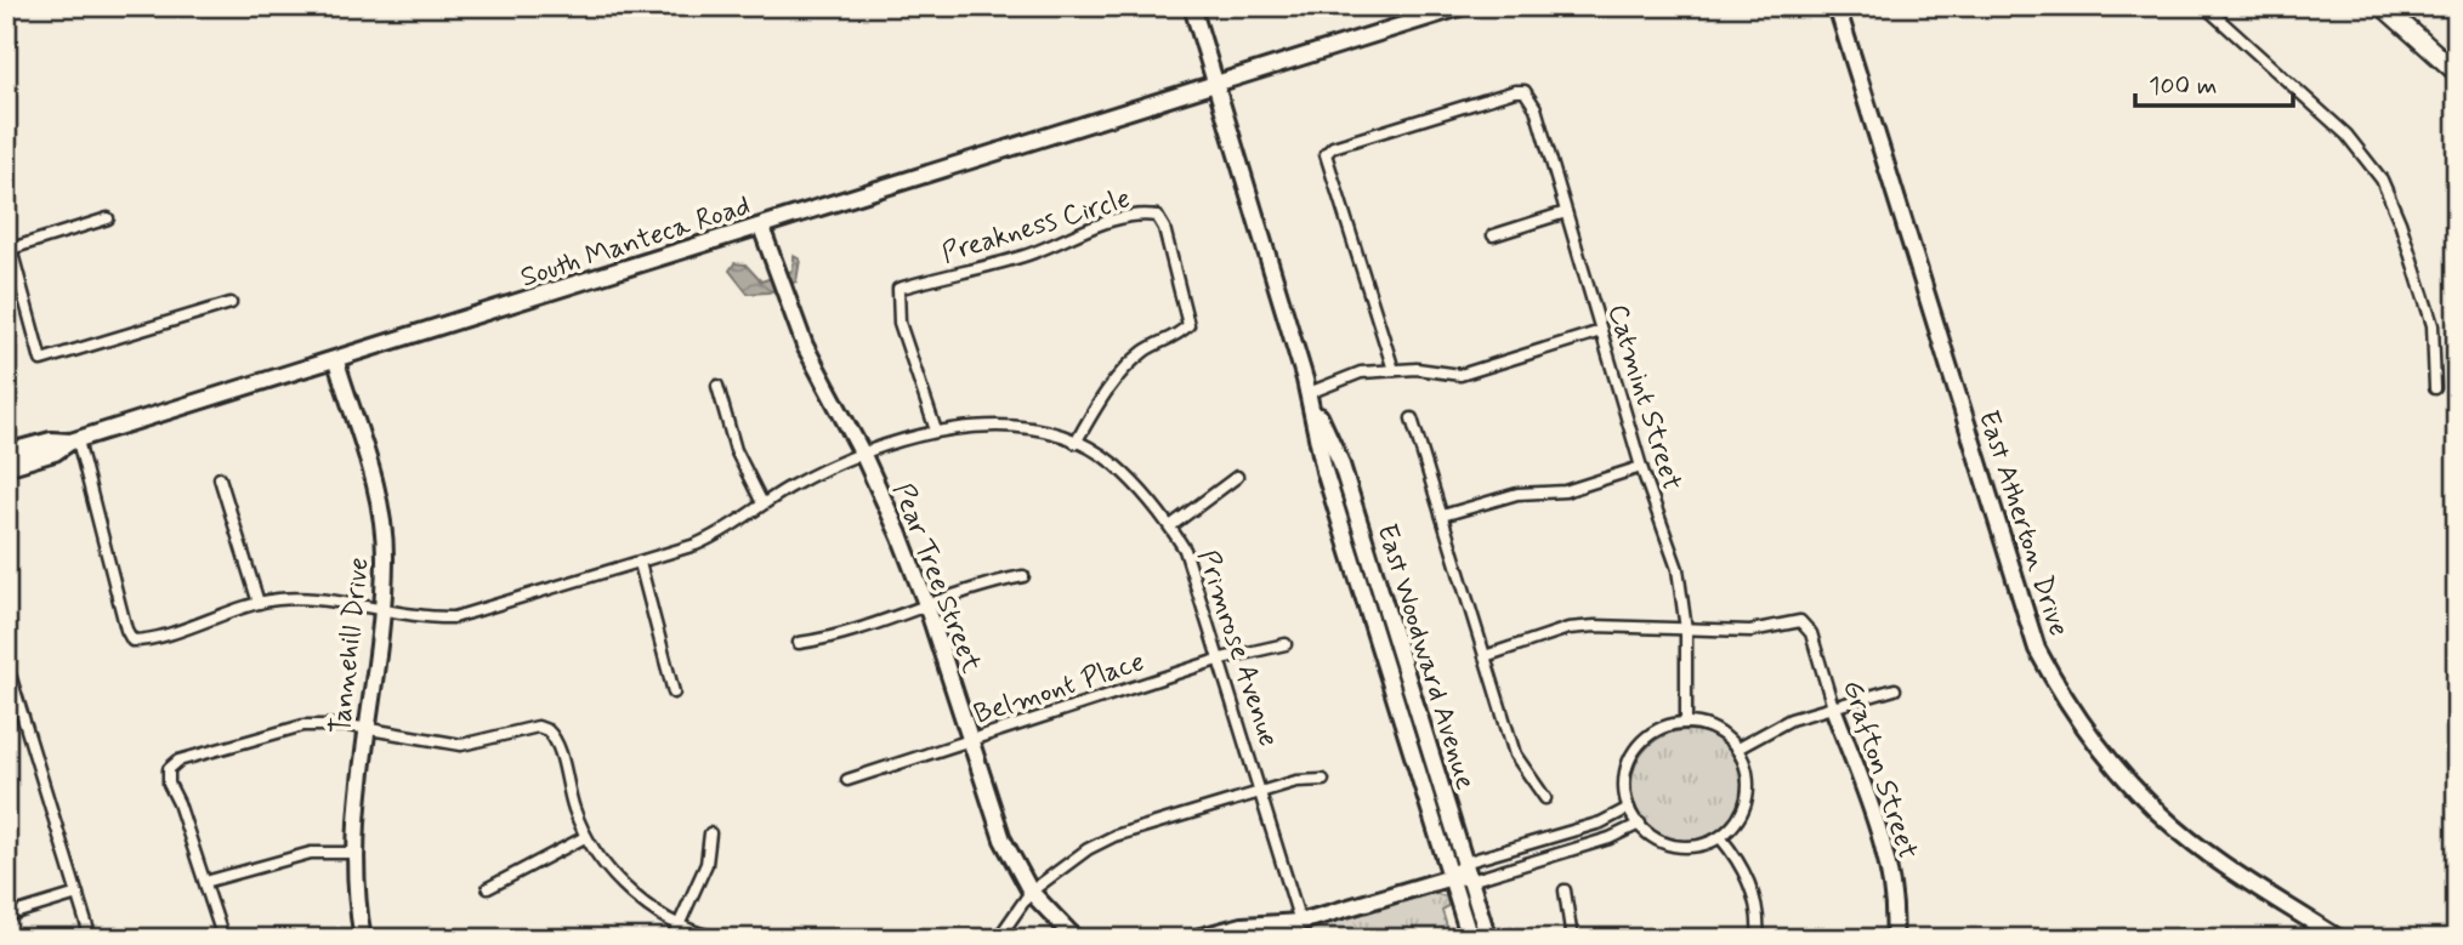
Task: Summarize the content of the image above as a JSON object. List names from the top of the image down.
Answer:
{
  "streets": {
    "street": [
      "Preakness Circle",
      "South Manteca Road",
      "Catmint Street",
      "East Atherton Drive",
      "Pear Tree Street",
      "Tannehill Drive",
      "Primrose Avenue",
      "East Woodward Avenue",
      "Belmont Place",
      "Grafton Street"
    ]
  },
  "crossings": [
    ["Preakness Circle", "Primrose Avenue"],
    ["South Manteca Road", "Pear Tree Street"],
    ["South Manteca Road", "Tannehill Drive"],
    ["South Manteca Road", "Primrose Avenue"],
    ["South Manteca Road", "East Woodward Avenue"],
    ["Catmint Street", "Grafton Street"],
    ["Pear Tree Street", "Primrose Avenue"],
    ["Pear Tree Street", "Belmont Place"],
    ["Tannehill Drive", "Primrose Avenue"],
    ["Primrose Avenue", "Belmont Place"]
  ],
  "scale_bar": "100 m"
}
